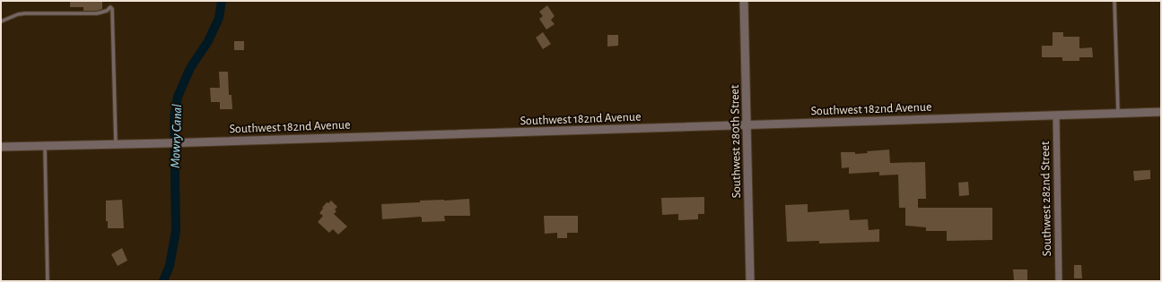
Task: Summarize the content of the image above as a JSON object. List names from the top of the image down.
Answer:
{
  "streets": {
    "street": ["Southwest 182nd Avenue", "Southwest 280th Street", "Southwest 282nd Street"]
  },
  "crossings": [
    ["Southwest 182nd Avenue", "Southwest 280th Street"],
    ["Southwest 182nd Avenue", "Southwest 282nd Street"]
  ],
  "water": ["Mowry Canal"]
}
